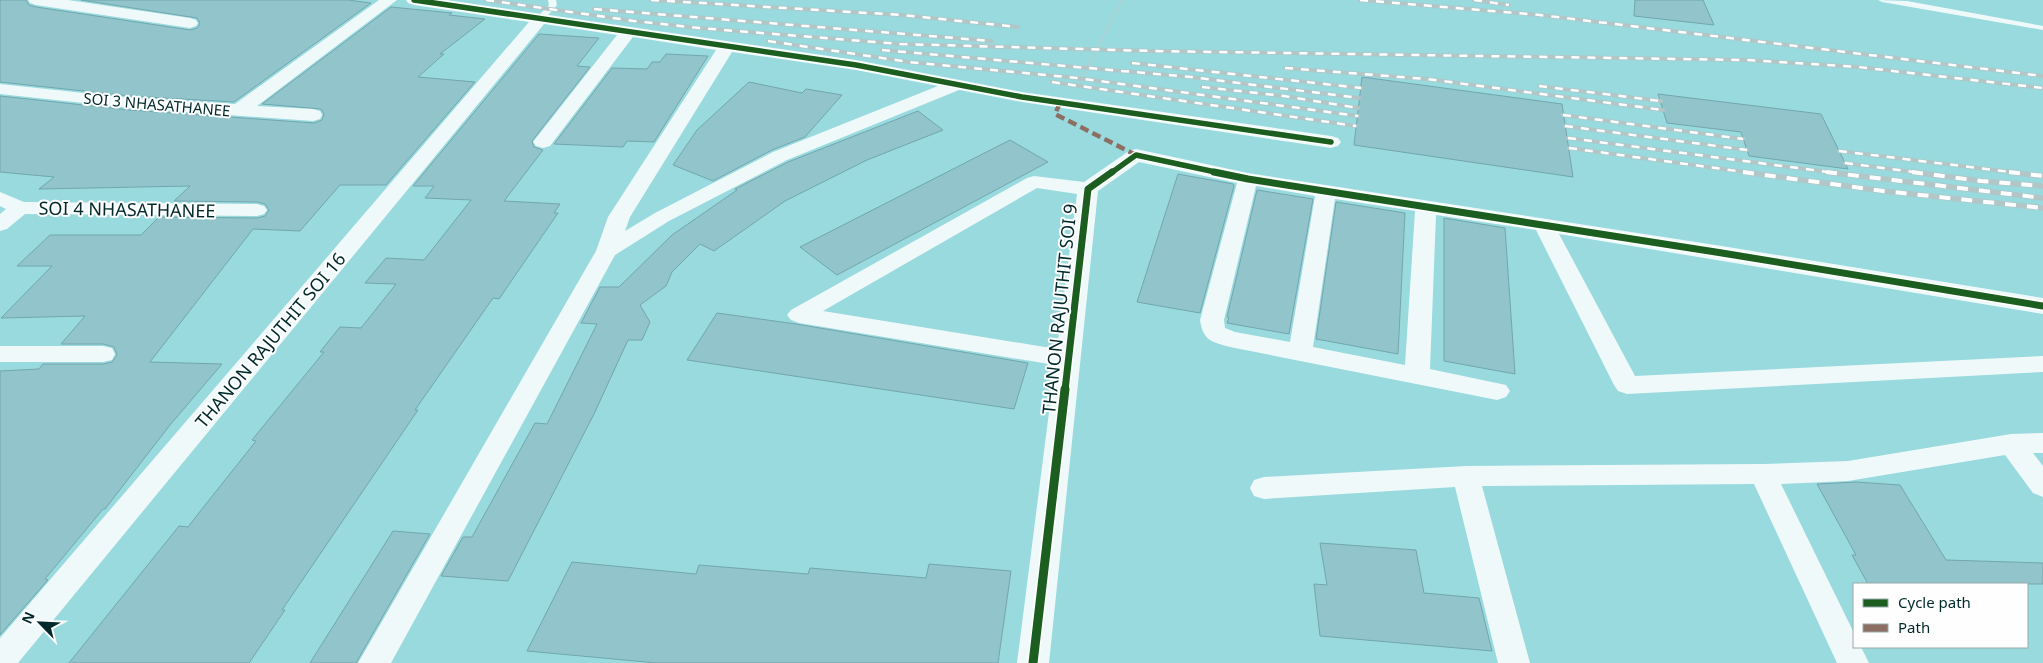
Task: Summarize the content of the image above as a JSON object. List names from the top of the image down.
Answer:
{
  "streets": {
    "street": [
      "SOI 3 NHASATHANEE",
      "SOI 4 NHASATHANEE",
      "THANON RAJUTHIT SOI 9",
      "THANON RAJUTHIT SOI 16"
    ]
  },
  "legend": ["Cycle path", "Path"],
  "north": "top left"
}
